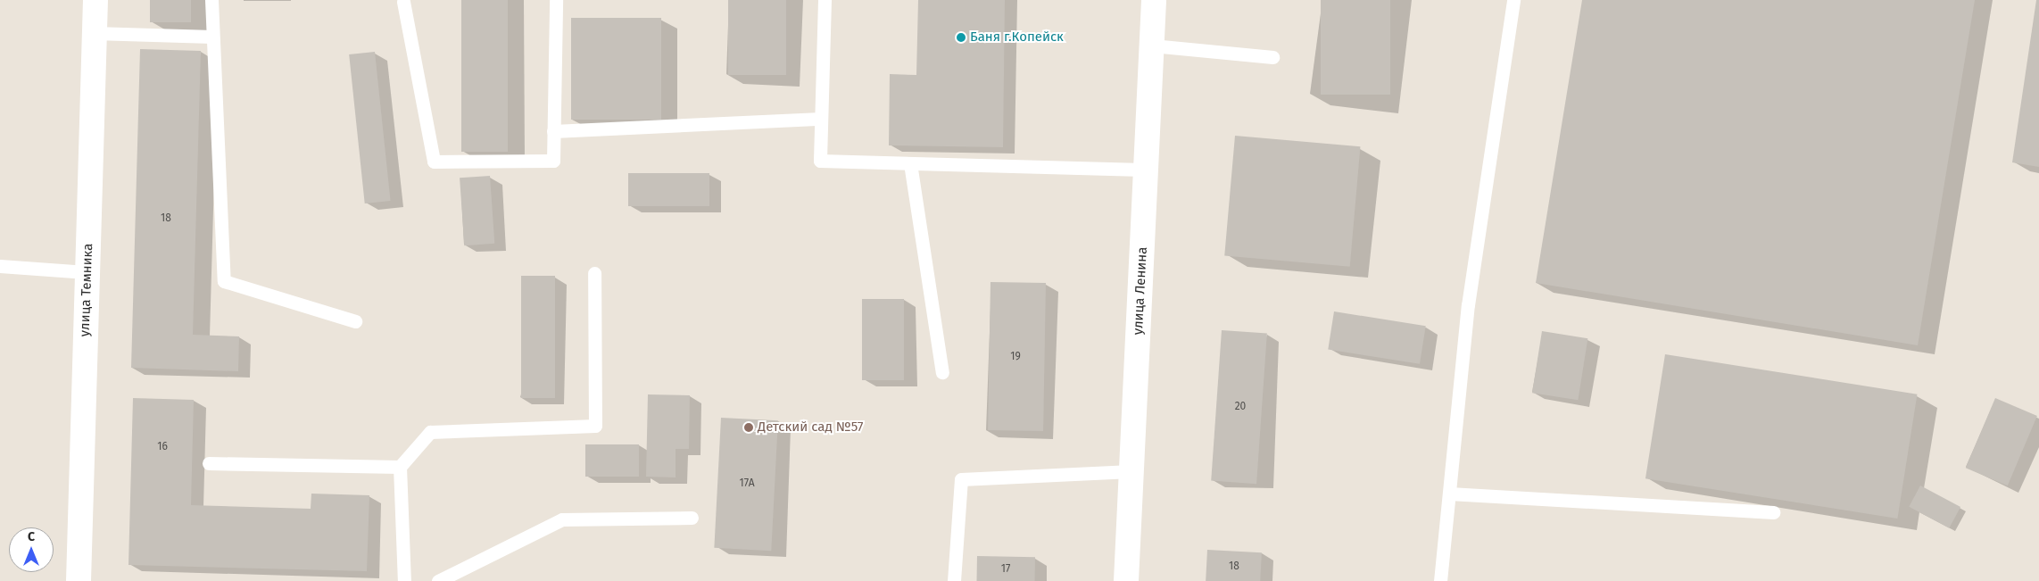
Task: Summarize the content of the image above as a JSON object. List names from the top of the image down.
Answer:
{
  "streets": {
    "street": ["улица Темника", "улица Ленина"]
  },
  "places": ["Баня г.Копейск", "Детский сад №57"],
  "house_numbers": [
    "18",
    "19",
    "20",
    "16",
    "17А",
    "18",
    "17"
  ],
  "north": "top"
}
